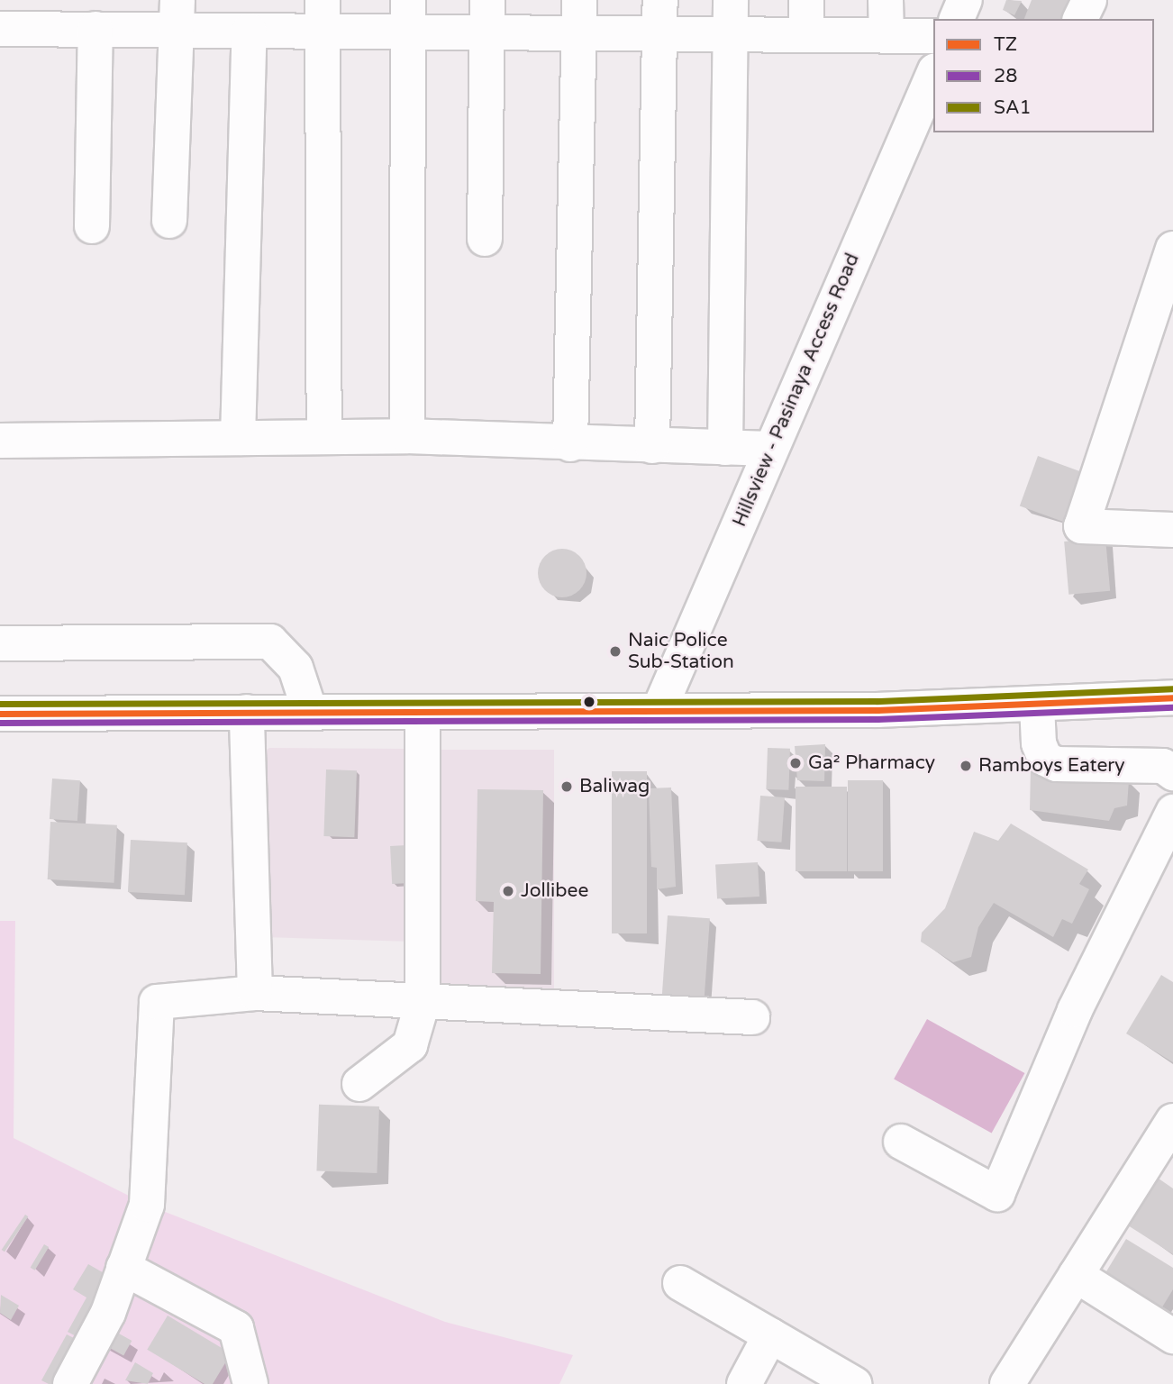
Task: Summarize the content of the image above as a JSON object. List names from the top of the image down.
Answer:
{
  "streets": {
    "street": ["Hillsview - Pasinaya Access Road"]
  },
  "places": [
    "Naic Police Sub-Station",
    "Ga² Pharmacy",
    "Ramboys Eatery",
    "Baliwag",
    "Jollibee"
  ],
  "lines": ["transit line SA1", "transit line TZ", "transit line 28"],
  "legend": ["TZ", "28", "SA1"]
}
